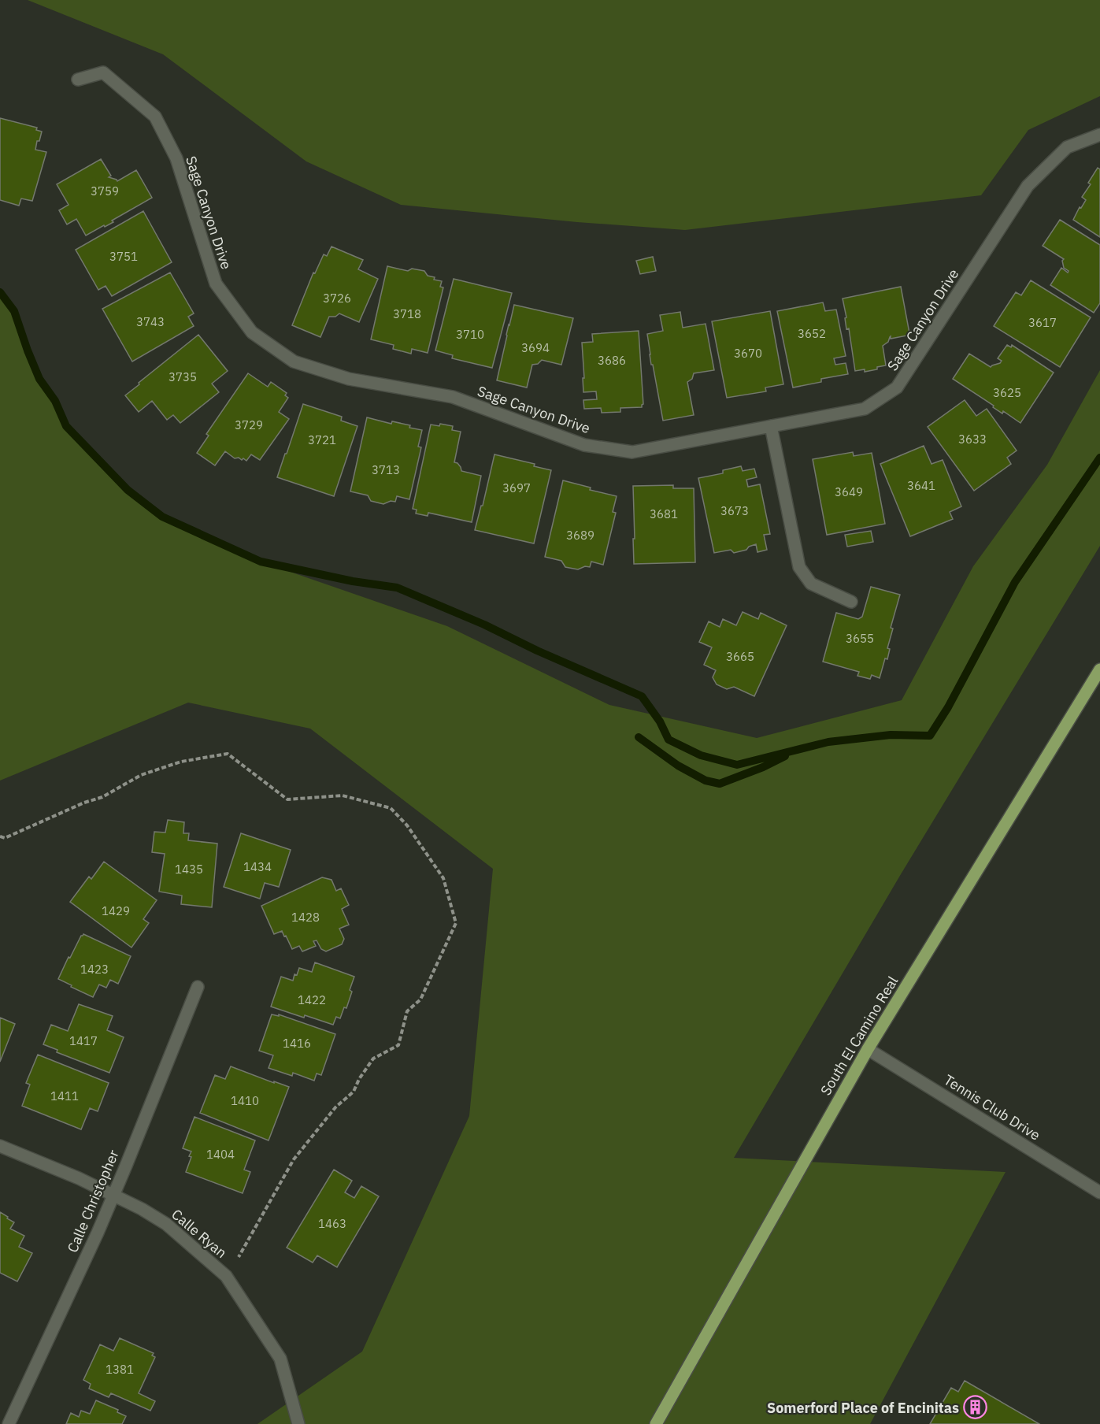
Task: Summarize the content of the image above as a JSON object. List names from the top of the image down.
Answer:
{
  "streets": {
    "main road": ["South El Camino Real"],
    "street": [
      "Sage Canyon Drive",
      "Tennis Club Drive",
      "Calle Christopher",
      "Calle Ryan"
    ]
  },
  "crossings": [
    ["South El Camino Real", "Tennis Club Drive"],
    ["Calle Christopher", "Calle Ryan"]
  ],
  "places": {
    "building": ["Somerford Place of Encinitas"]
  },
  "house_numbers": [
    "3759",
    "3751",
    "3726",
    "3718",
    "3743",
    "3617",
    "3652",
    "3710",
    "3694",
    "3670",
    "3686",
    "3735",
    "3625",
    "3729",
    "3633",
    "3721",
    "3713",
    "3641",
    "3697",
    "3649",
    "3673",
    "3681",
    "3689",
    "3655",
    "3665",
    "1434",
    "1435",
    "1429",
    "1428",
    "1423",
    "1422",
    "1417",
    "1416",
    "1411",
    "1410",
    "1404",
    "1463",
    "1381"
  ]
}
